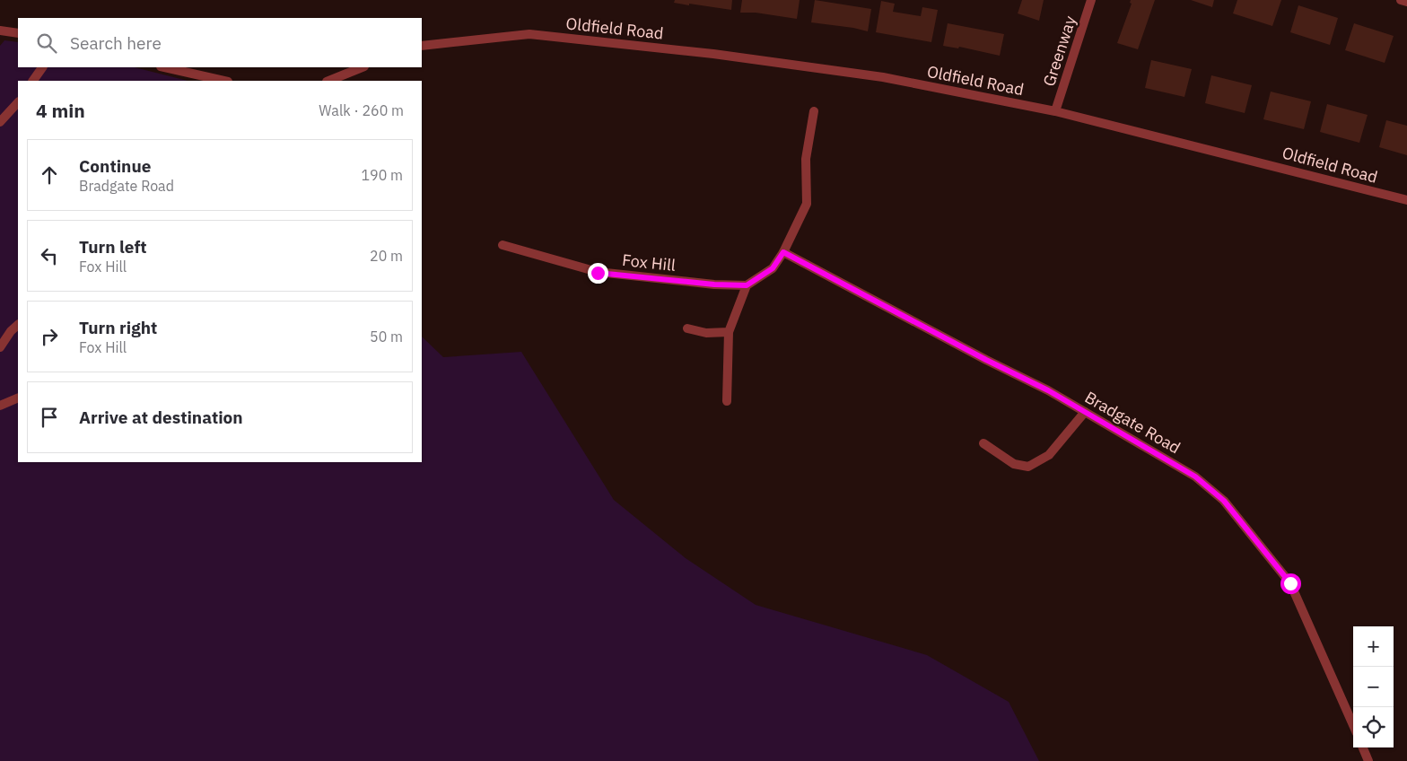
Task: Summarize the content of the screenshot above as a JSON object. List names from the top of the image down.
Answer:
{
  "streets": {
    "street": [
      "Oldfield Road",
      "Greenway",
      "Fox Hill",
      "Bradgate Road"
    ]
  },
  "crossings": [
    ["Oldfield Road", "Greenway"]
  ],
  "page": {
    "search": "Search here",
    "heading": ["4 min", "Walk · 260 m"],
    "list": [
      ["Continue", "Bradgate Road", "190 m"],
      ["Turn left", "Fox Hill", "20 m"],
      ["Turn right", "Fox Hill", "50 m"],
      "Arrive at destination"
    ],
    "map_buttons": ["+", "−"]
  }
}
